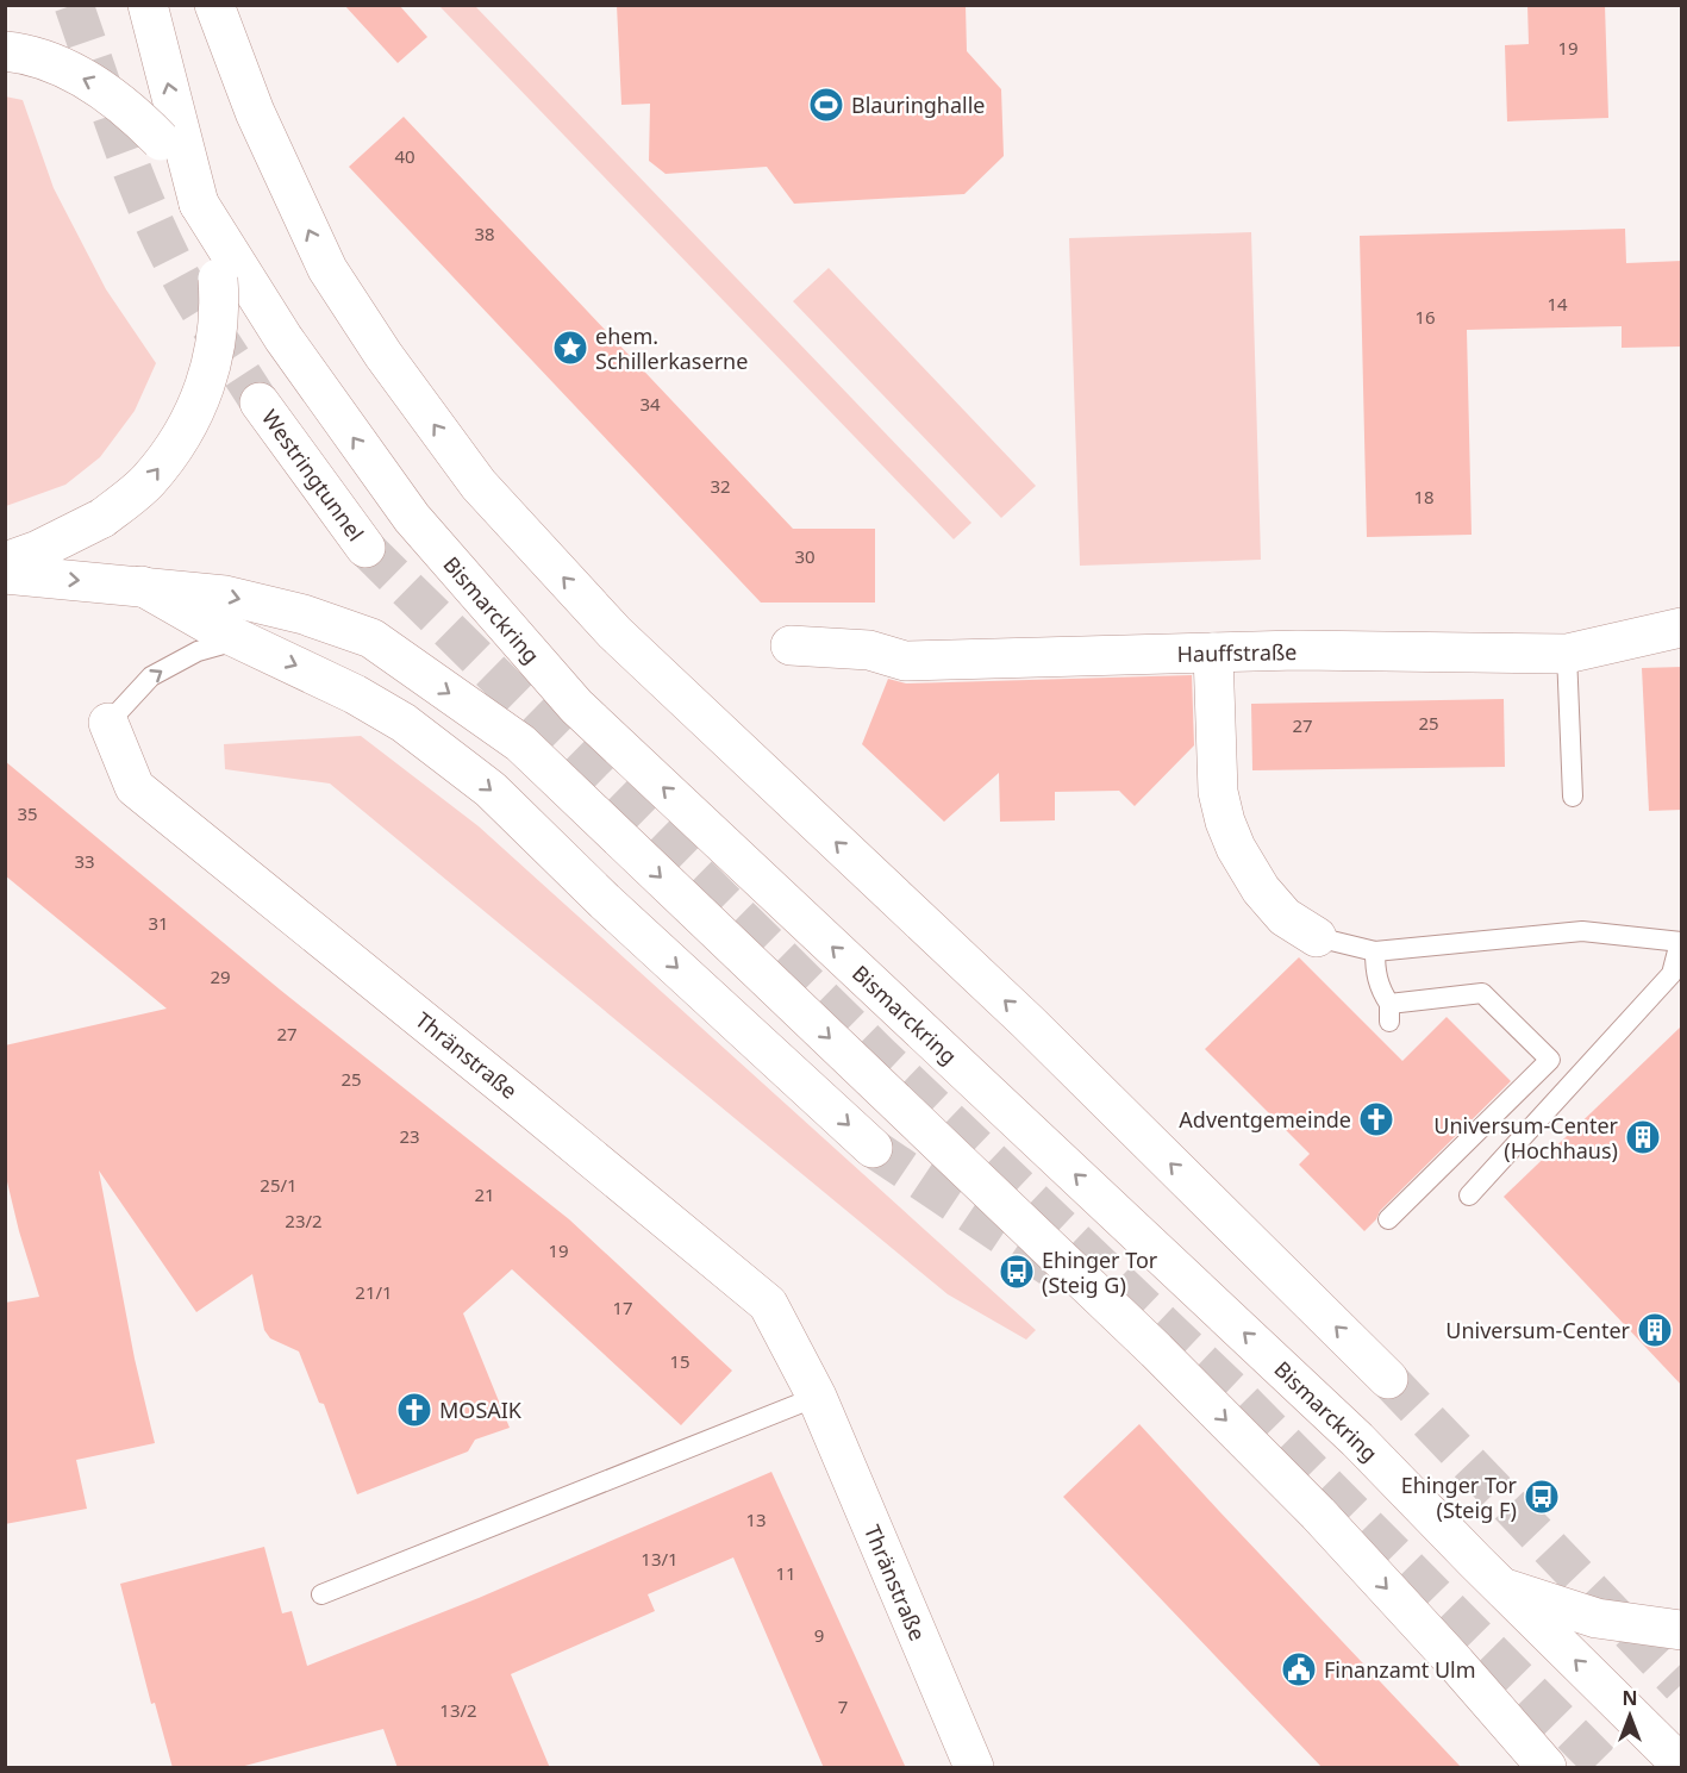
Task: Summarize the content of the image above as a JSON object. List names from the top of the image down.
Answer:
{
  "streets": {
    "main road": [
      "Westringtunnel",
      "Bismarckring",
      "Hauffstraße",
      "Thränstraße"
    ]
  },
  "places": {
    "sports": ["Blauringhalle"],
    "place": ["ehem. Schillerkaserne"],
    "church": ["Adventgemeinde", "MOSAIK"],
    "building": ["Universum-Center (Hochhaus)", "Universum-Center"],
    "bus stop": ["Ehinger Tor (Steig G)", "Ehinger Tor (Steig F)"],
    "public building": ["Finanzamt Ulm"]
  },
  "house_numbers": [
    "19",
    "40",
    "38",
    "14",
    "16",
    "34",
    "32",
    "18",
    "30",
    "25",
    "27",
    "35",
    "33",
    "31",
    "29",
    "27",
    "25",
    "23",
    "25/1",
    "21",
    "23/2",
    "19",
    "21/1",
    "17",
    "15",
    "13",
    "13/1",
    "11",
    "9",
    "7",
    "13/2"
  ],
  "north": "top"
}
